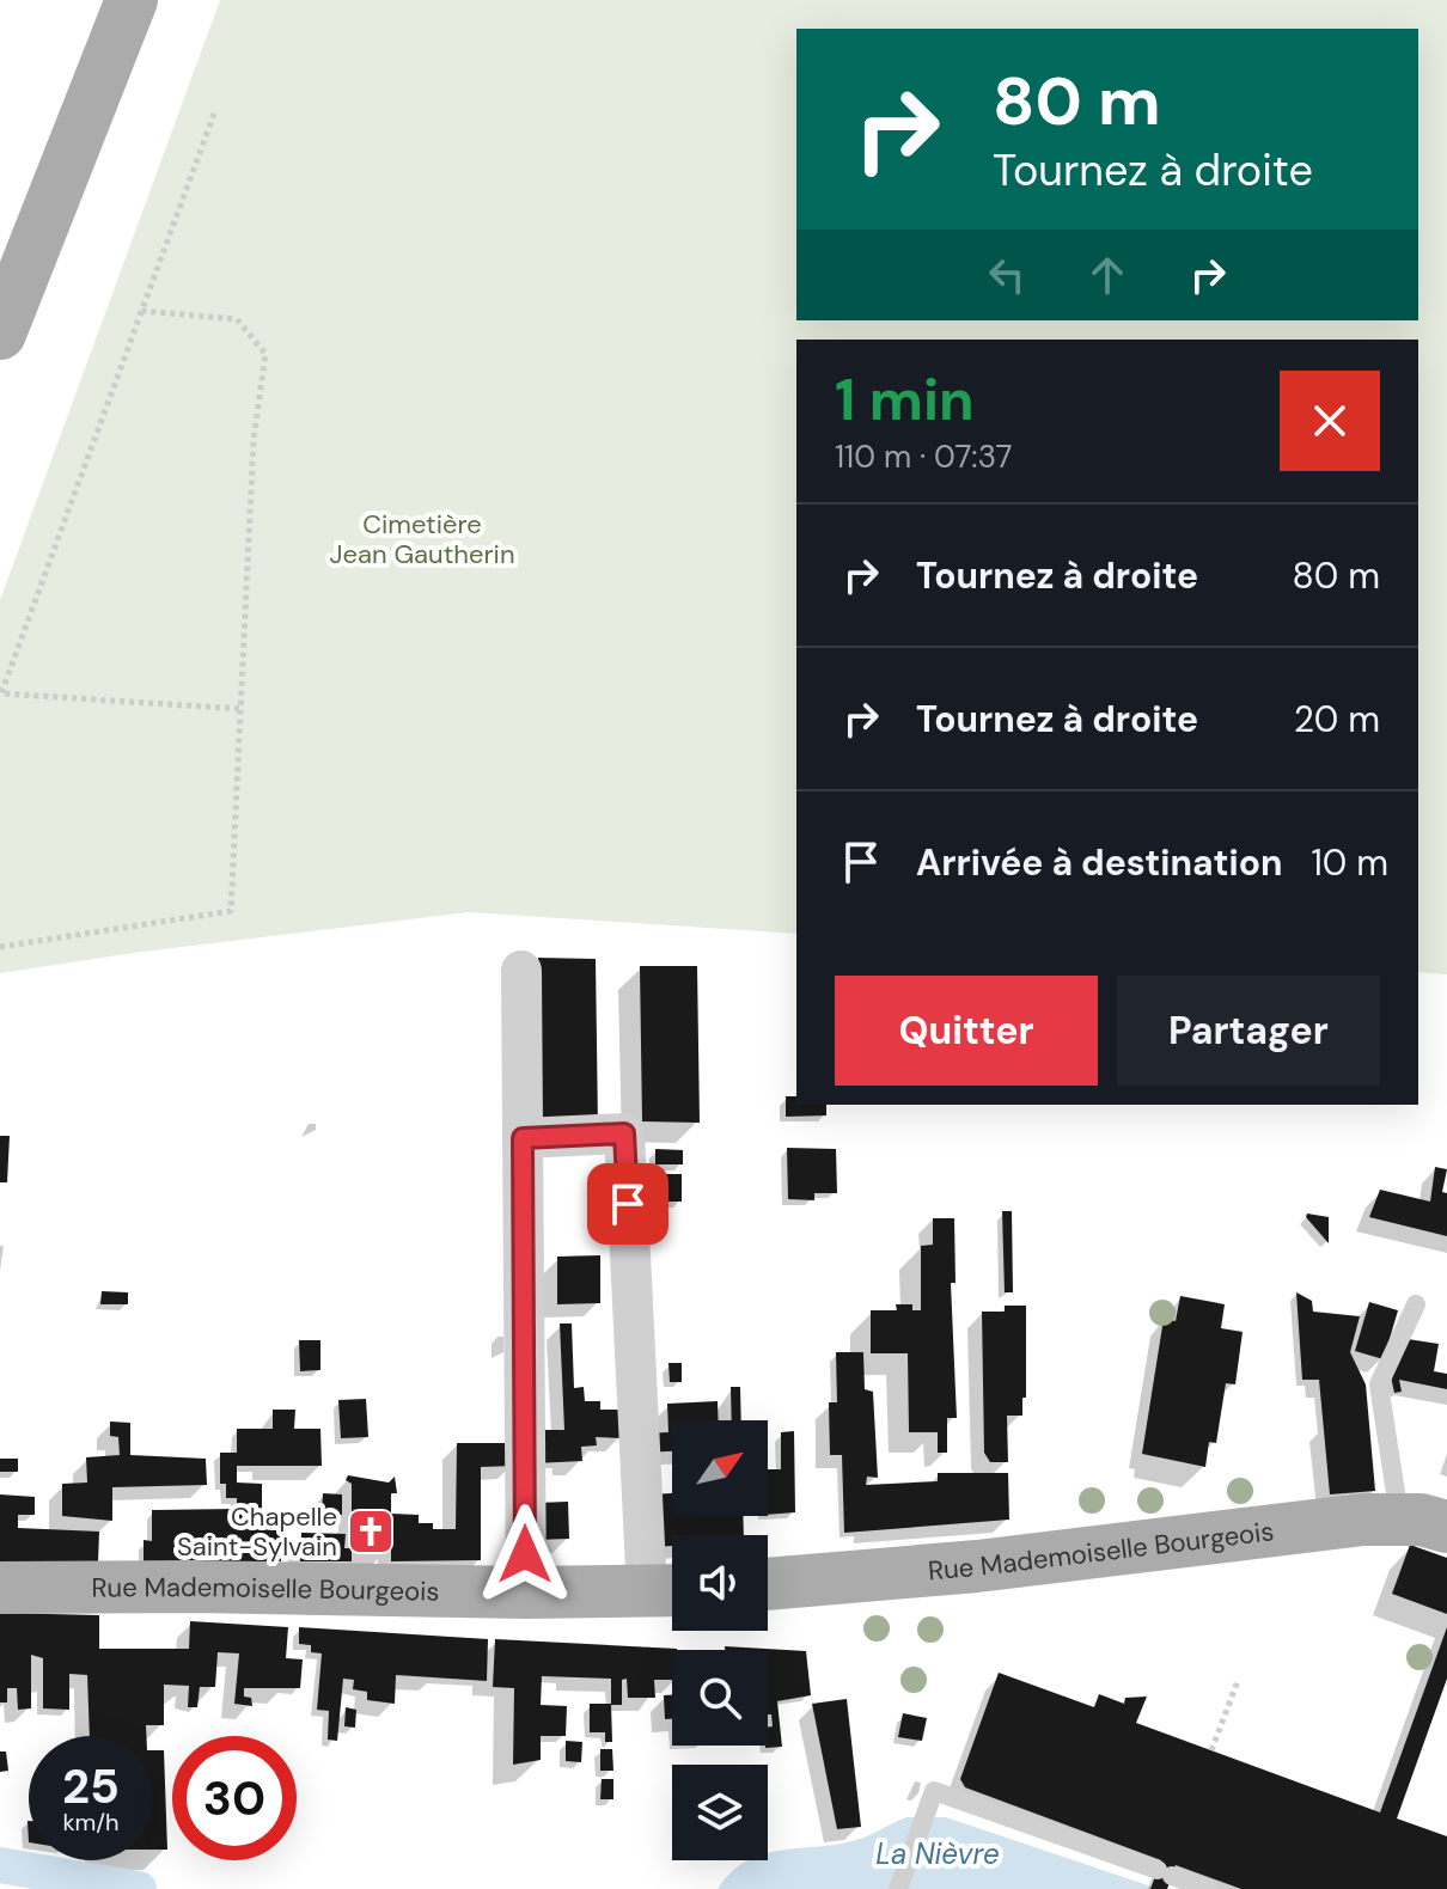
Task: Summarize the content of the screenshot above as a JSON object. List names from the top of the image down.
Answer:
{
  "streets": {
    "main road": ["Rue Mademoiselle Bourgeois"]
  },
  "water": ["La Nièvre"],
  "parks": ["Cimetière Jean Gautherin"],
  "places": {
    "church": ["Chapelle Saint-Sylvain"]
  },
  "north": "top right",
  "page": {
    "turn": ["80 m", "Tournez à droite"],
    "heading": ["1 min", "110 m · 07:37"],
    "list": [
      {
        "name": "Tournez à droite",
        "value": "80 m"
      },
      {
        "name": "Tournez à droite",
        "value": "20 m"
      },
      {
        "name": "Arrivée à destination",
        "value": "10 m"
      }
    ],
    "buttons": ["Quitter", "Partager"],
    "speed": "25 km/h",
    "limit": "30"
  }
}
